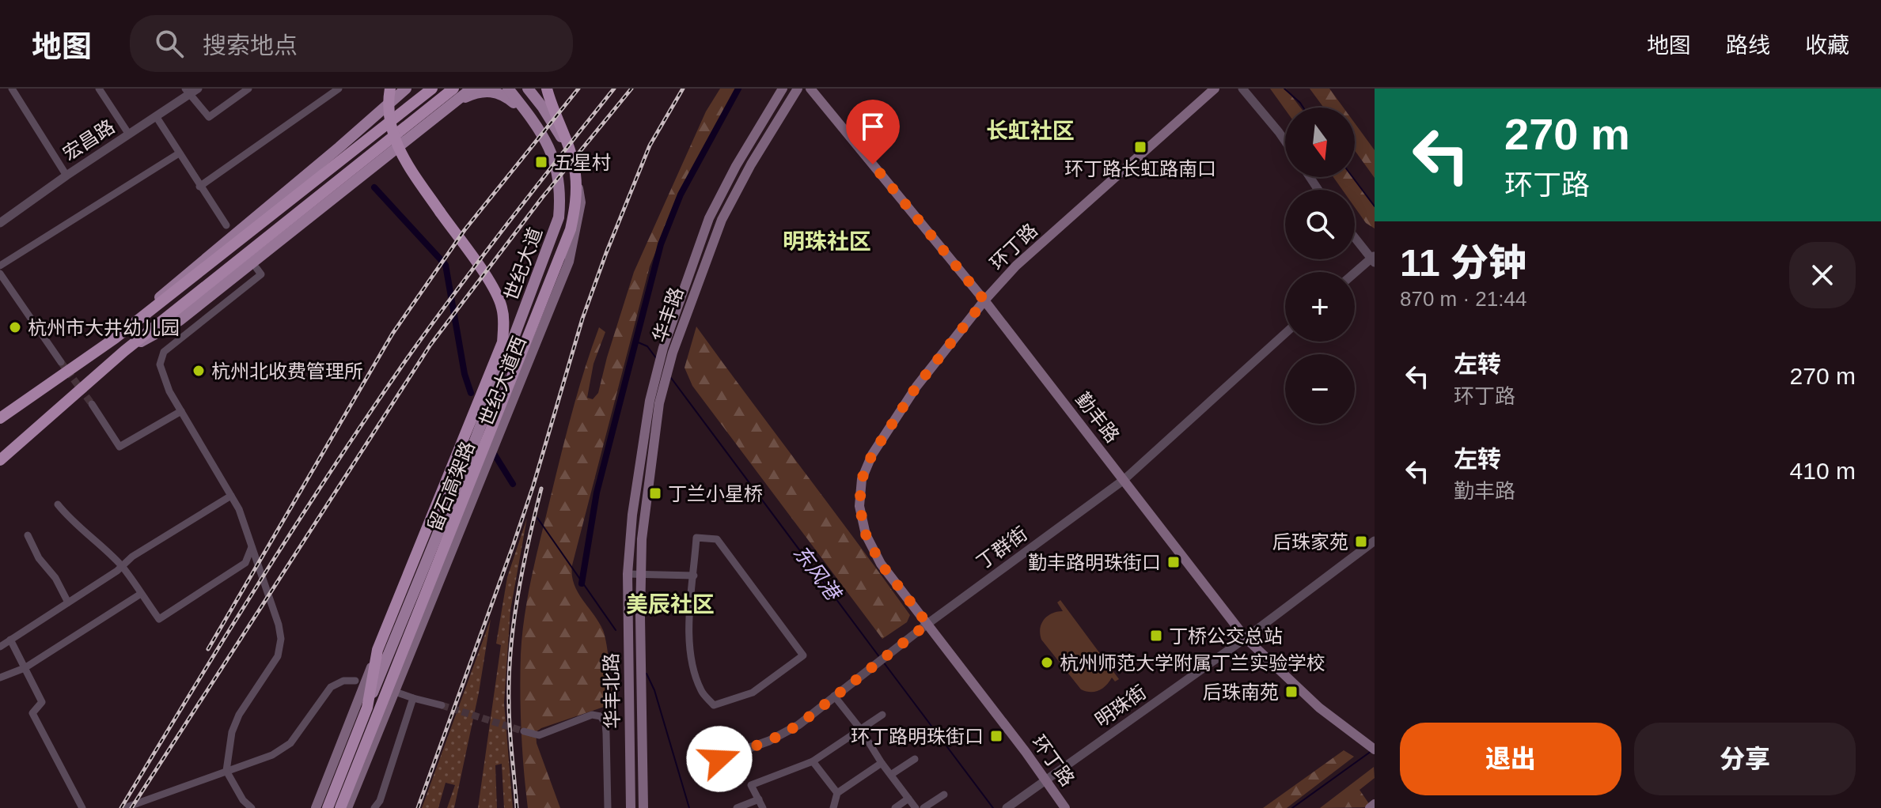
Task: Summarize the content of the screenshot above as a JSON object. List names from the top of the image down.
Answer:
{
  "streets": {
    "highway": ["留石高架路"],
    "main road": [
      "环丁路",
      "世纪大道",
      "华丰路",
      "世纪大道西",
      "勤丰路",
      "华丰北路"
    ],
    "street": ["宏昌路", "丁群街", "明珠街"]
  },
  "crossings": [
    ["环丁路", "勤丰路"],
    ["环丁路", "丁群街"],
    ["环丁路", "明珠街"],
    ["华丰路", "华丰北路"],
    ["世纪大道西", "留石高架路"],
    ["勤丰路", "丁群街"],
    ["勤丰路", "明珠街"]
  ],
  "districts": ["长虹社区", "明珠社区", "美辰社区"],
  "water": ["东风港"],
  "places": {
    "transit": [
      "环丁路长虹路南口",
      "五星村",
      "丁兰小星桥",
      "后珠家苑",
      "勤丰路明珠街口",
      "丁桥公交总站",
      "后珠南苑",
      "环丁路明珠街口"
    ],
    "other": ["杭州市大井幼儿园", "杭州北收费管理所", "杭州师范大学附属丁兰实验学校"]
  },
  "north": "bottom",
  "page": {
    "header": "地图",
    "search": "搜索地点",
    "nav": ["地图", "路线", "收藏"],
    "turn": ["270 m", "环丁路"],
    "map_buttons": ["+", "−"],
    "heading": ["11 分钟", "870 m · 21:44"],
    "list": [
      {
        "name": "左转",
        "note": "环丁路",
        "value": "270 m"
      },
      {
        "name": "左转",
        "note": "勤丰路",
        "value": "410 m"
      }
    ],
    "buttons": ["退出", "分享"]
  }
}
